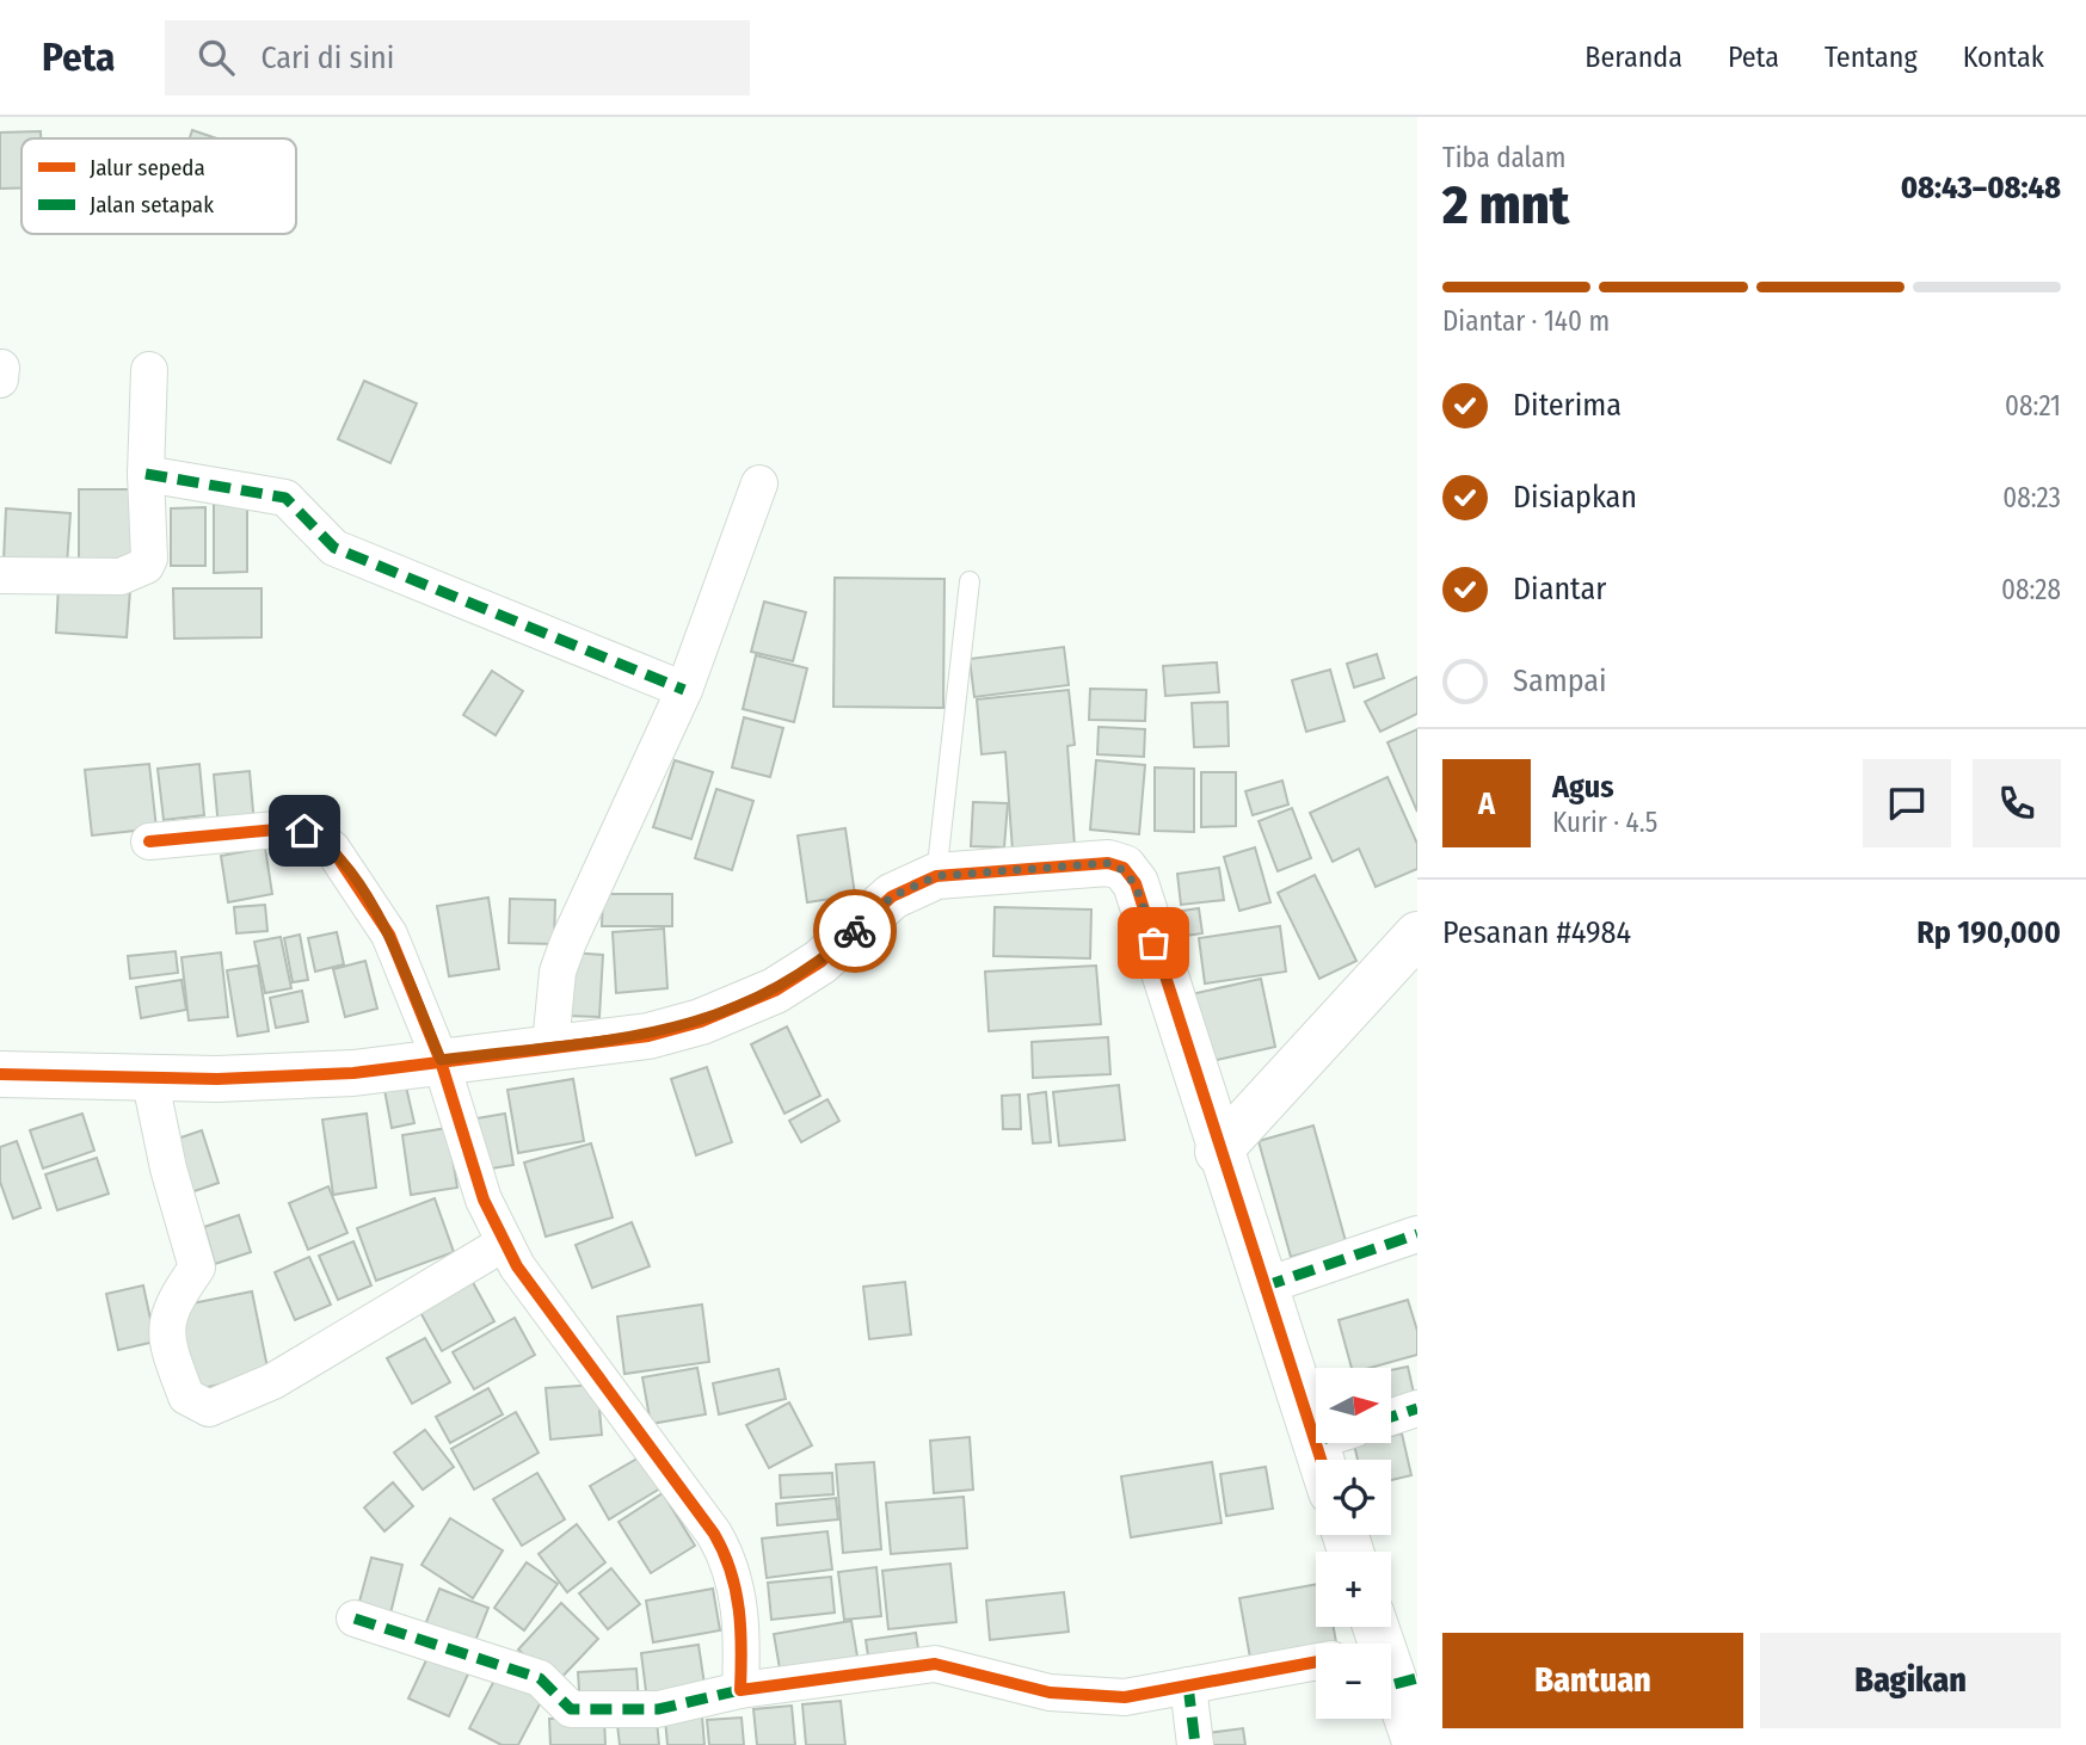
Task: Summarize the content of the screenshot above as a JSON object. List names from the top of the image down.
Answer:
{
  "legend": ["Jalur sepeda", "Jalan setapak"],
  "north": "right",
  "page": {
    "header": "Peta",
    "search": "Cari di sini",
    "nav": [
      "Beranda",
      "Peta",
      "Tentang",
      "Kontak"
    ],
    "heading": ["2 mnt", "Tiba dalam", "08:43–08:48"],
    "panel": [
      "Agus",
      "Kurir · 4.5",
      "Pesanan #4984",
      "Rp 190,000"
    ],
    "bar": "Diantar · 140 m",
    "list": [
      ["Diterima", "08:21"],
      ["Disiapkan", "08:23"],
      ["Diantar", "08:28"],
      "Sampai"
    ],
    "round": "A",
    "map_buttons": ["+", "−"],
    "buttons": ["Bantuan", "Bagikan"]
  }
}
